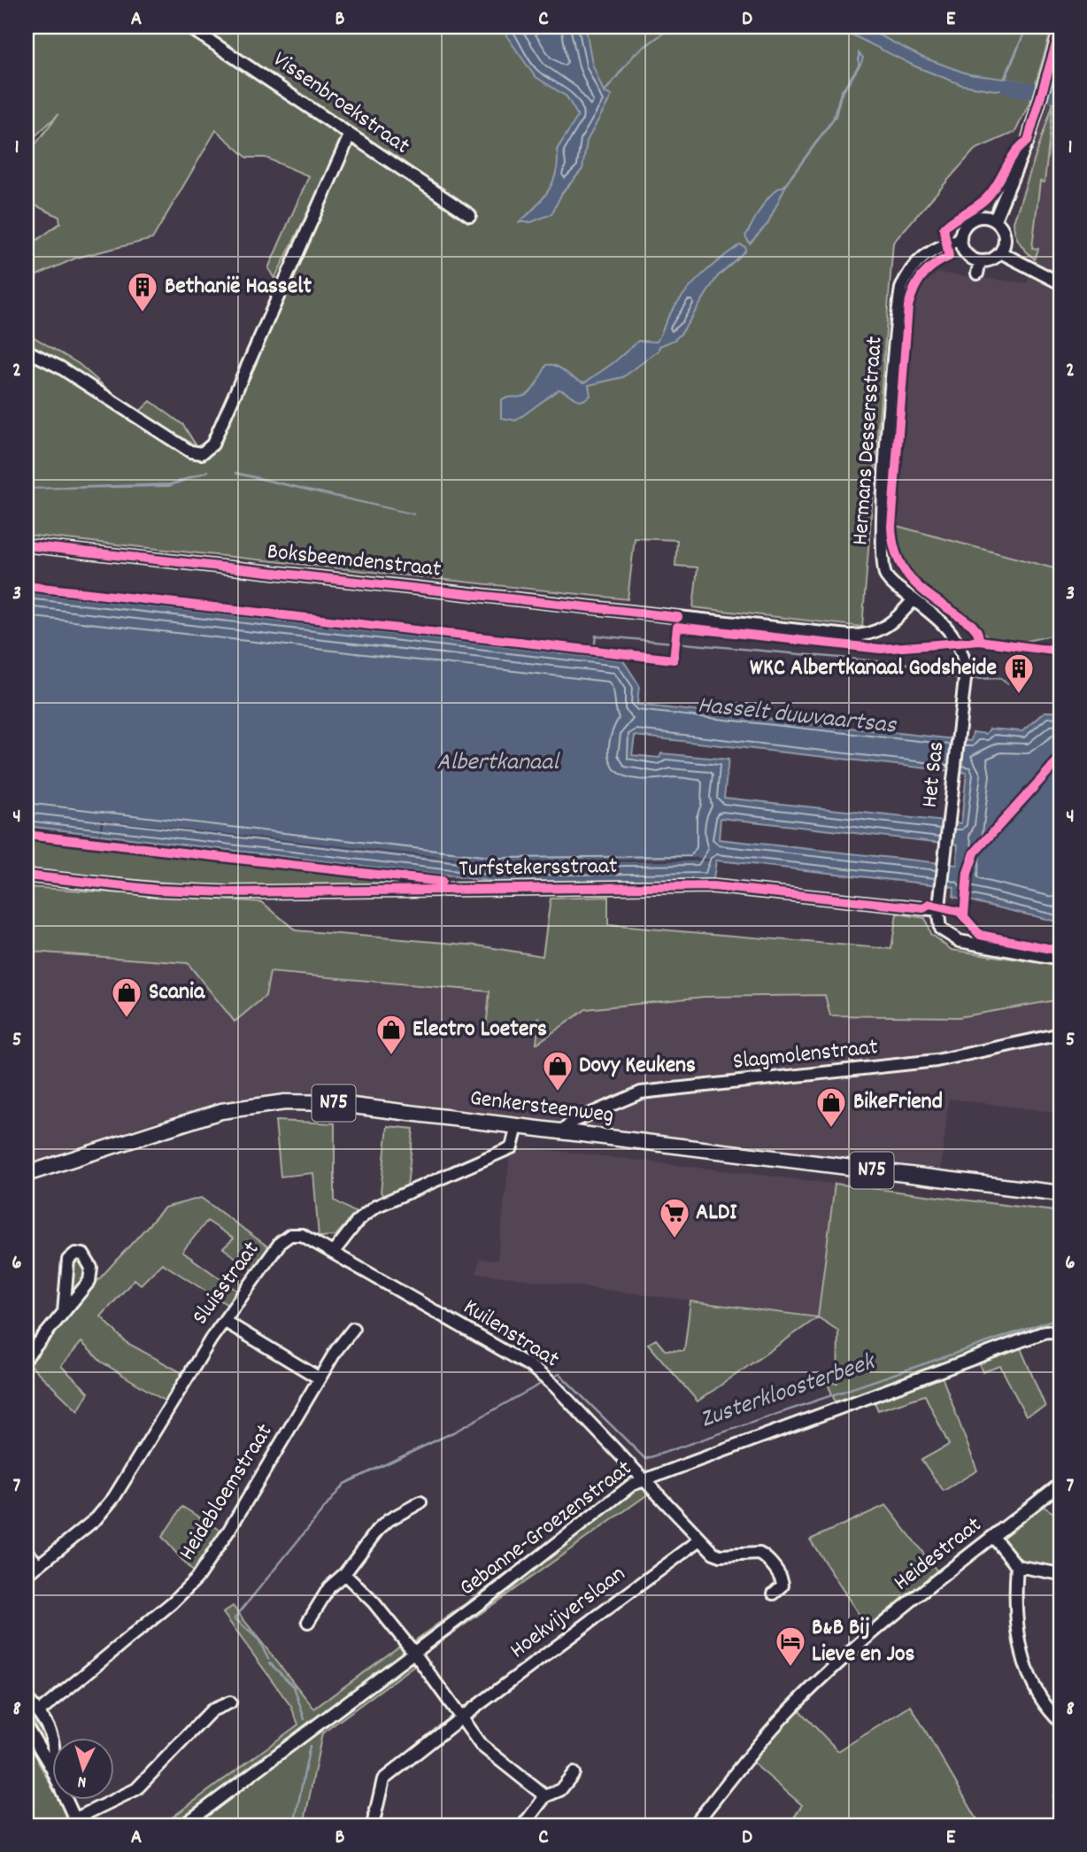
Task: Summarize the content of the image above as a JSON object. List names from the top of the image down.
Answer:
{
  "streets": {
    "main road": ["N75", "Genkersteenweg"],
    "street": [
      "Vissenbroekstraat",
      "Hermans Dessersstraat",
      "Boksbeemdenstraat",
      "Het Sas",
      "Turfstekersstraat",
      "Slagmolenstraat",
      "Sluisstraat",
      "Kuilenstraat",
      "Heidebloemstraat",
      "Gebanne-Groezenstraat",
      "Heidestraat",
      "Hoekvijverslaan"
    ]
  },
  "crossings": [
    ["Hermans Dessersstraat", "Boksbeemdenstraat"],
    ["Hermans Dessersstraat", "Het Sas"],
    ["Het Sas", "Turfstekersstraat"],
    ["Slagmolenstraat", "Genkersteenweg"],
    ["Sluisstraat", "Kuilenstraat"],
    ["Kuilenstraat", "Gebanne-Groezenstraat"]
  ],
  "water": ["Hasselt duwvaartsas", "Albertkanaal", "Zusterkloosterbeek"],
  "places": {
    "building": ["Bethanië Hasselt", "WKC Albertkanaal Godsheide"],
    "shop": [
      "Scania",
      "Electro Loeters",
      "Dovy Keukens",
      "BikeFriend"
    ],
    "supermarket": ["ALDI"],
    "hotel": ["B&B Bij Lieve en Jos"]
  },
  "north": "bottom",
  "grid": {
    "columns": [
      "A",
      "B",
      "C",
      "D",
      "E"
    ],
    "rows": [
      "1",
      "2",
      "3",
      "4",
      "5",
      "6",
      "7",
      "8"
    ]
  }
}
